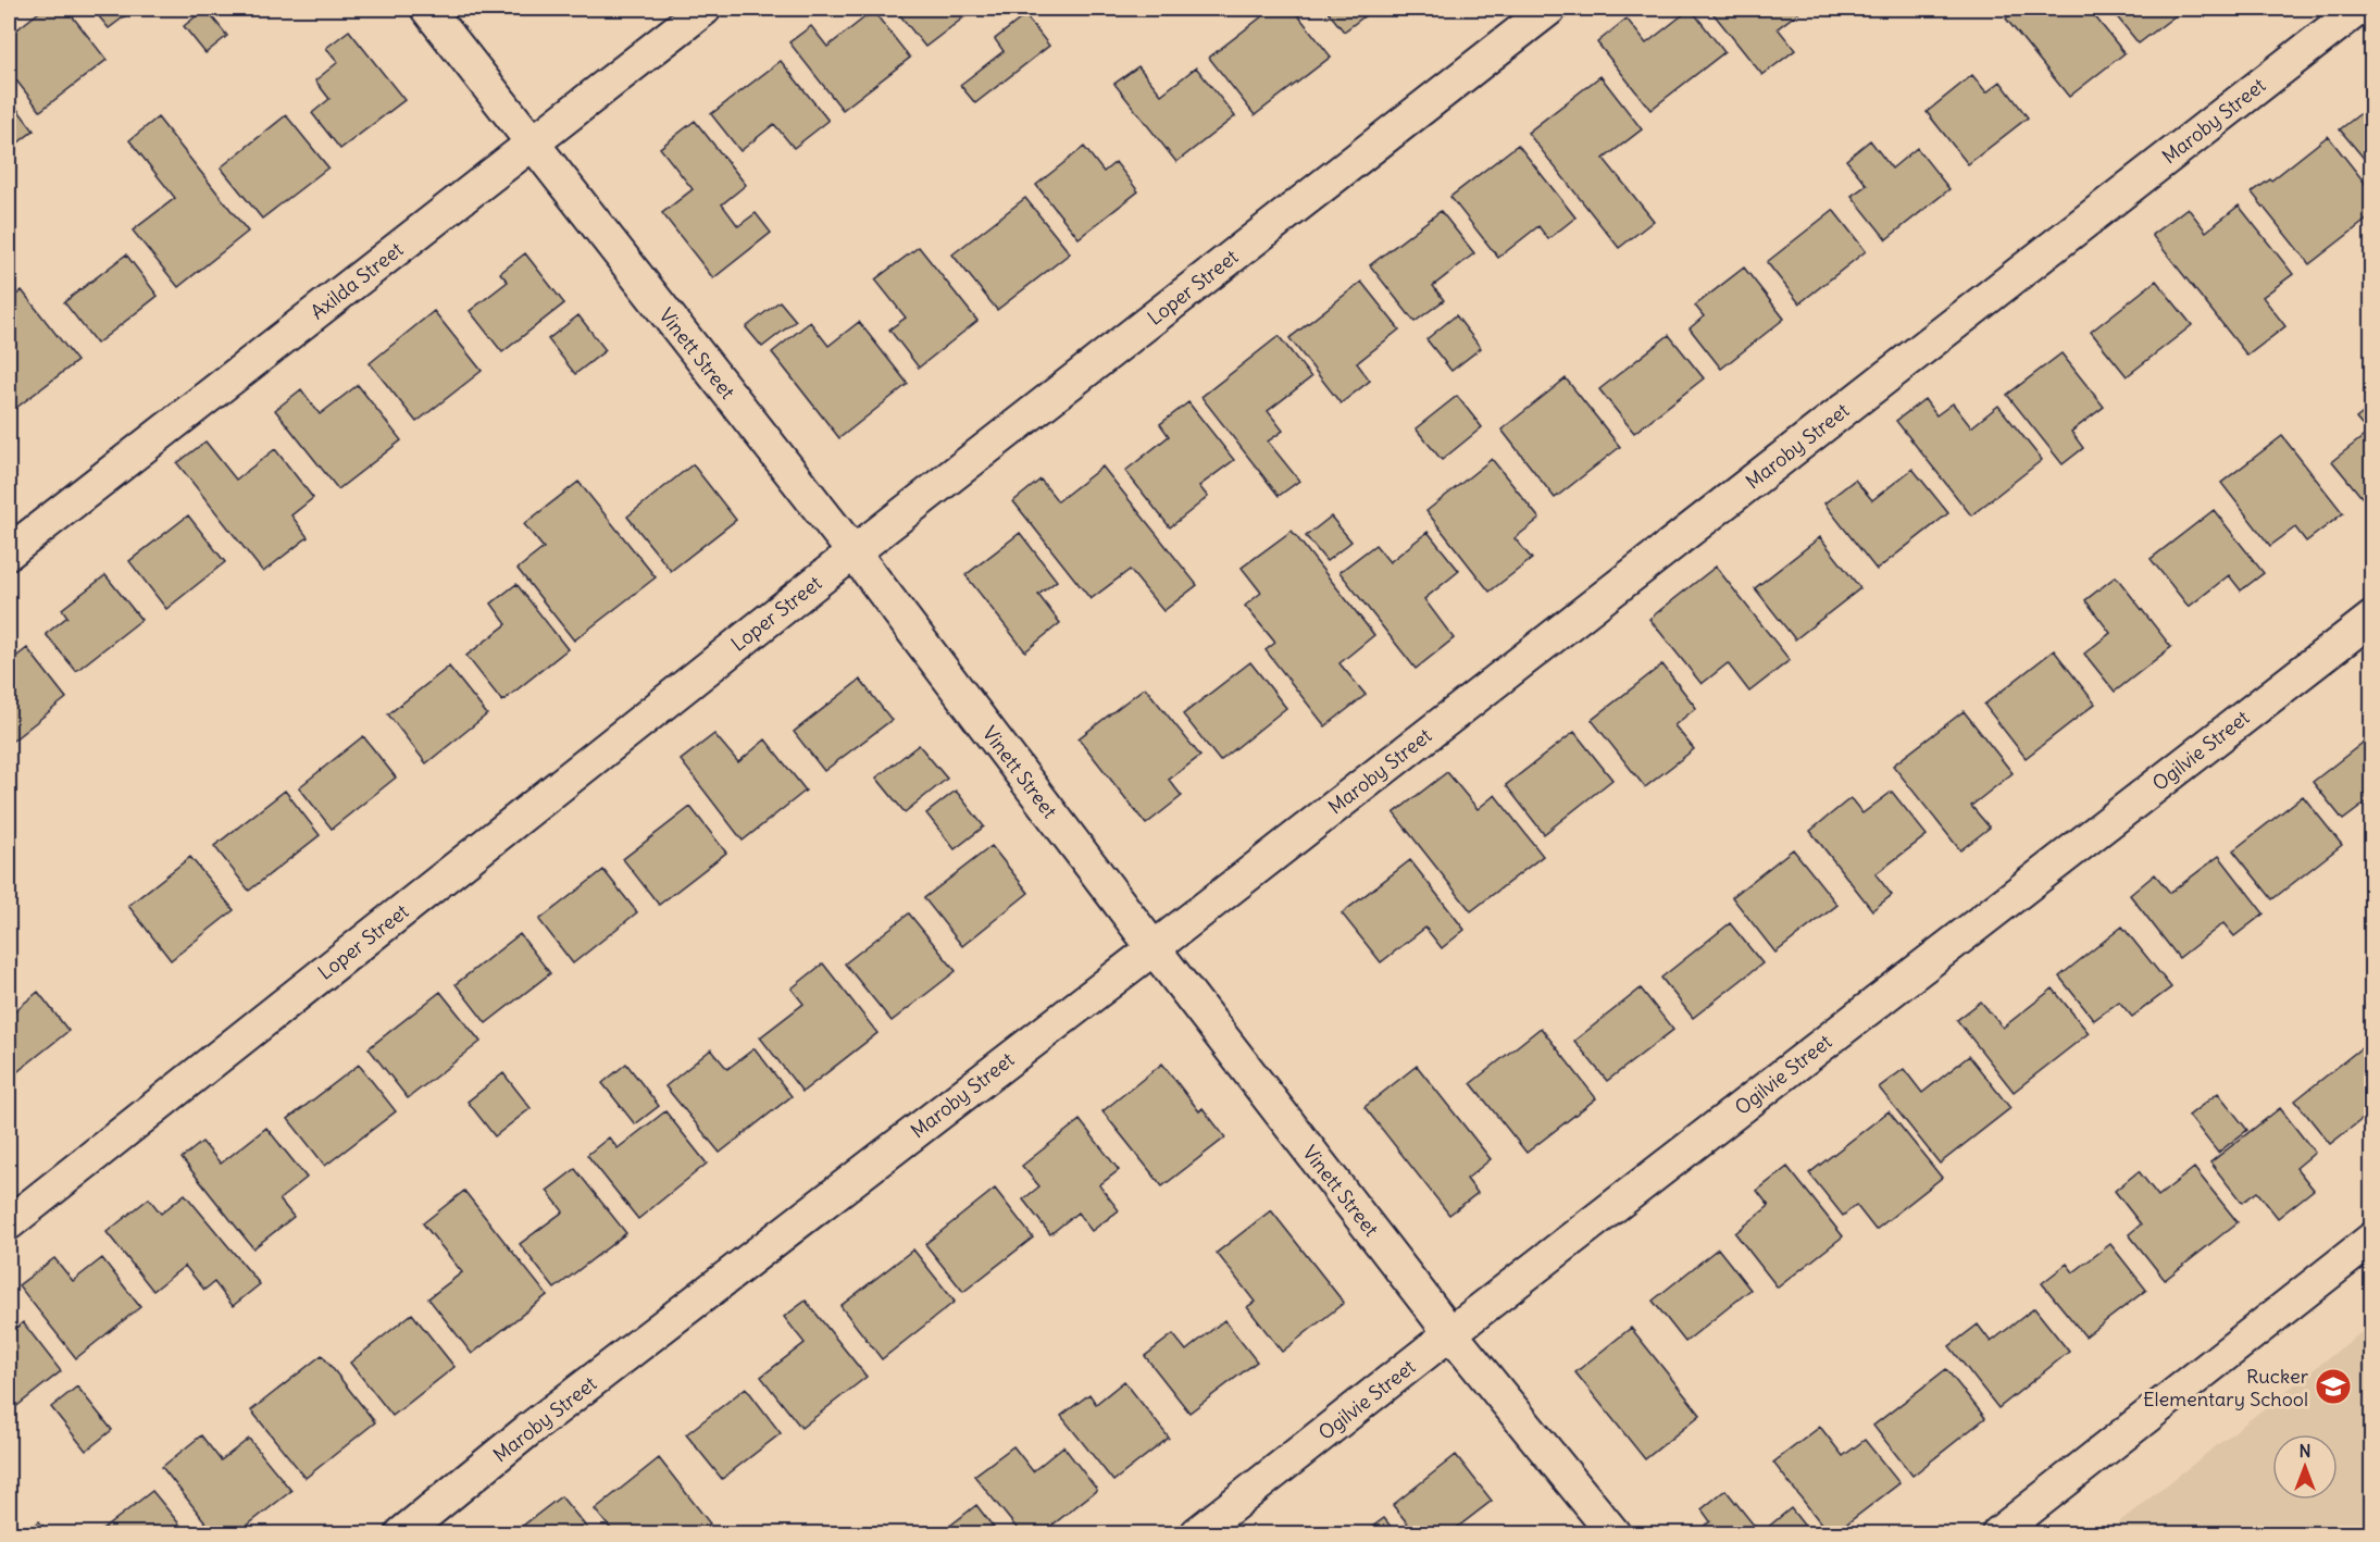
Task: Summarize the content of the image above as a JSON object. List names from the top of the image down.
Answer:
{
  "streets": {
    "street": [
      "Maroby Street",
      "Axilda Street",
      "Loper Street",
      "Vinett Street",
      "Ogilvie Street"
    ]
  },
  "crossings": [
    ["Maroby Street", "Vinett Street"],
    ["Axilda Street", "Vinett Street"],
    ["Loper Street", "Vinett Street"],
    ["Vinett Street", "Ogilvie Street"]
  ],
  "places": {
    "school or university": ["Rucker Elementary School"]
  },
  "north": "top"
}
